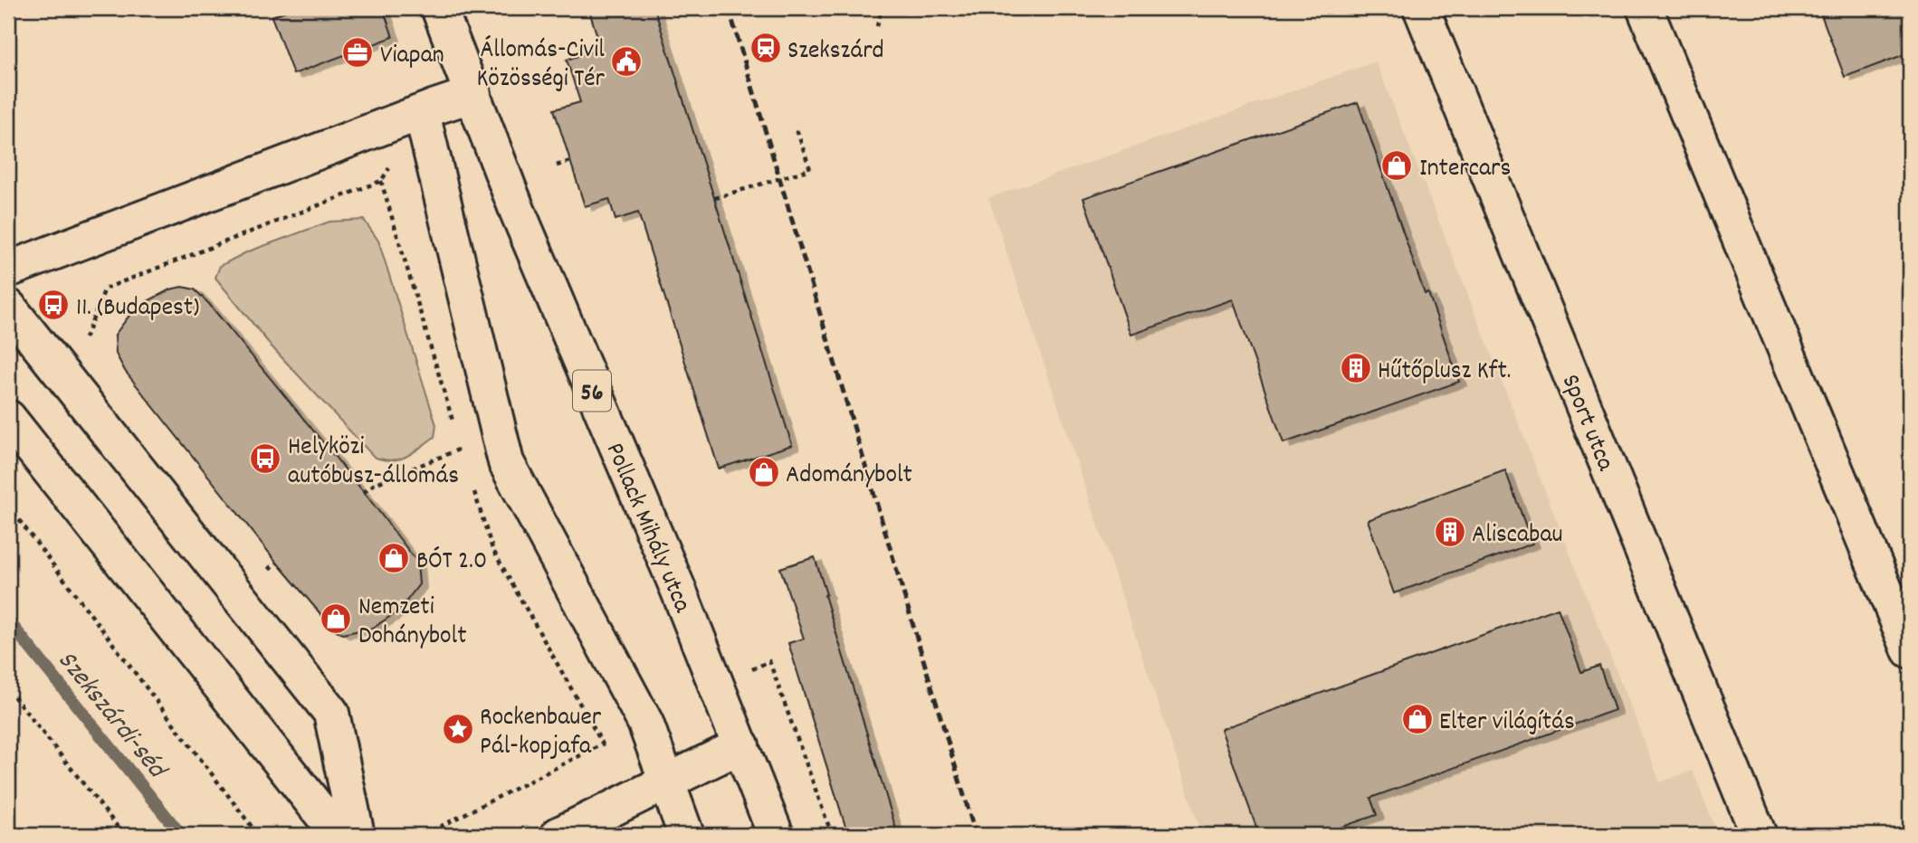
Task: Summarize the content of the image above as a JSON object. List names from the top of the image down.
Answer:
{
  "streets": {
    "main road": ["56", "Sport utca", "Pollack Mihály utca"]
  },
  "water": ["Szekszárdi-séd"],
  "places": {
    "station": ["Szekszárd"],
    "office": ["Viapan"],
    "public building": ["Állomás-Civil Közösségi Tér"],
    "shop": [
      "Intercars",
      "Adománybolt",
      "BÓT 2.0",
      "Nemzeti Dohánybolt",
      "Elter világítás"
    ],
    "bus stop": ["11. (Budapest)", "Helyközi autóbusz-állomás"],
    "building": ["Hűtőplusz Kft.", "Aliscabau"],
    "place": ["Rockenbauer Pál-kopjafa"]
  }
}
